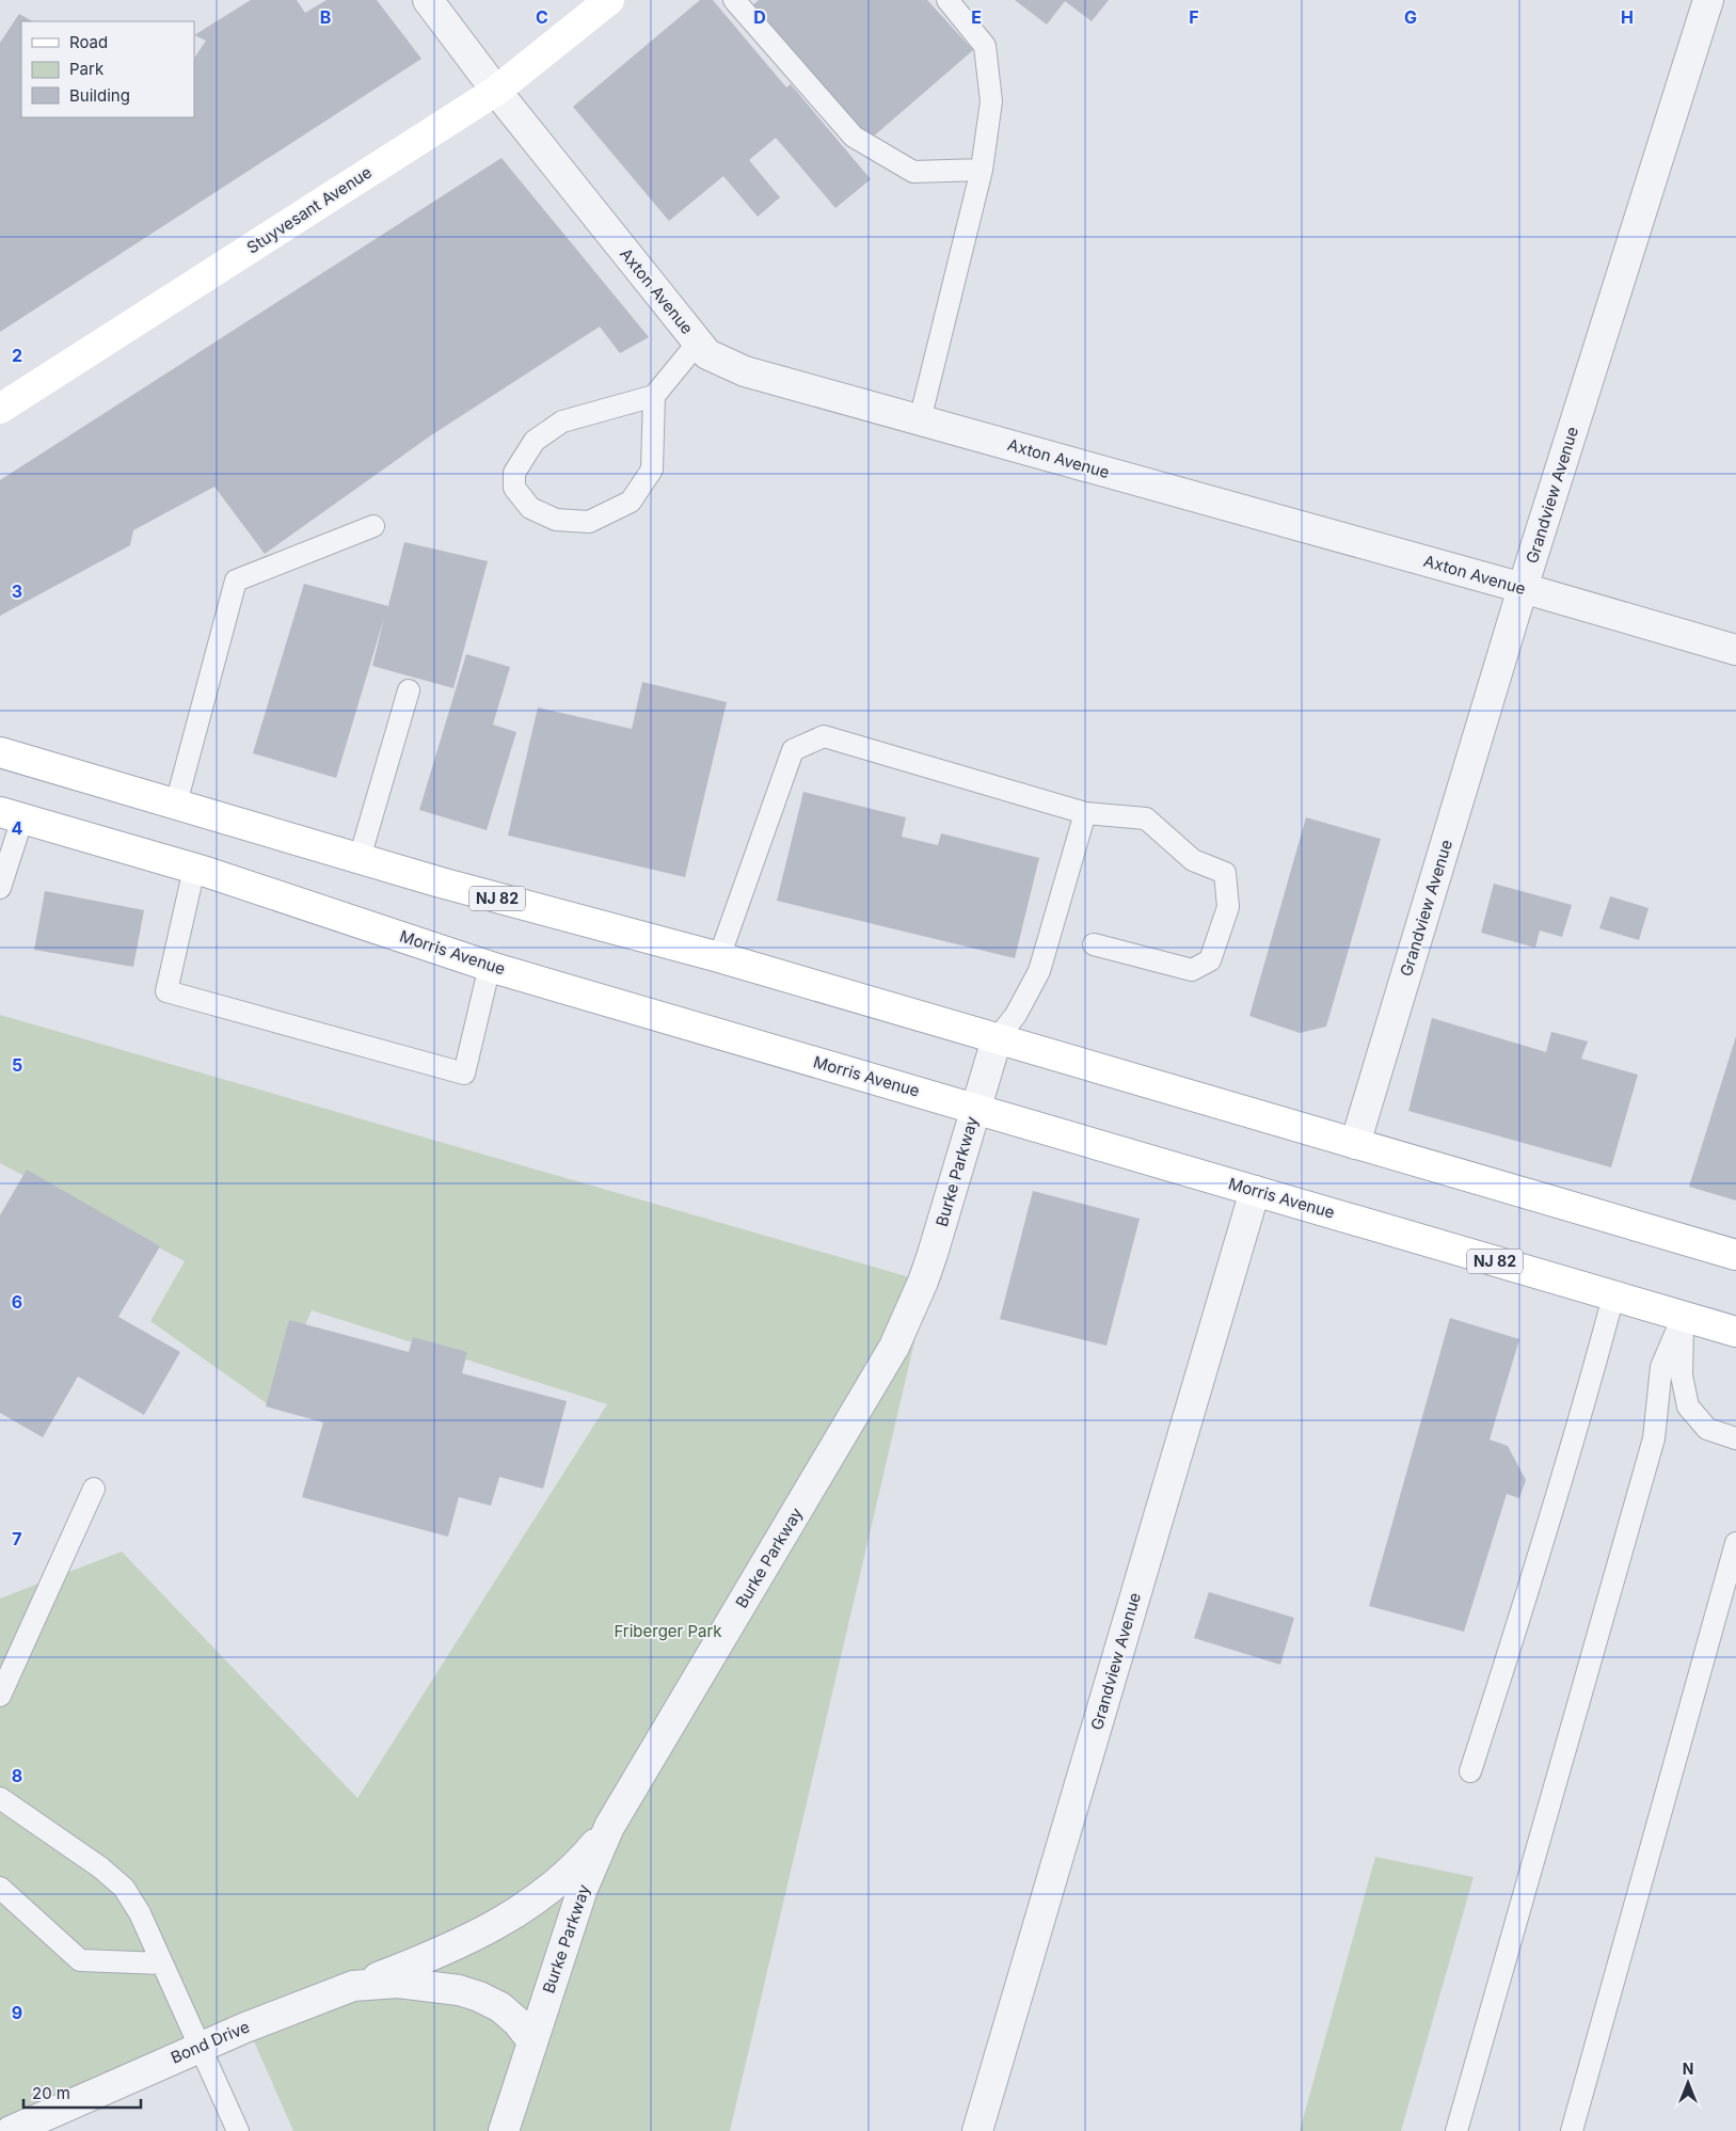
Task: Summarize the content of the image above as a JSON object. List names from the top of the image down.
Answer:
{
  "streets": {
    "main road": ["Stuyvesant Avenue", "NJ 82", "Morris Avenue"],
    "street": [
      "Axton Avenue",
      "Grandview Avenue",
      "Burke Parkway",
      "Bond Drive"
    ]
  },
  "crossings": [
    ["Stuyvesant Avenue", "Axton Avenue"],
    ["Axton Avenue", "Grandview Avenue"],
    ["Grandview Avenue", "NJ 82"],
    ["Grandview Avenue", "Morris Avenue"],
    ["NJ 82", "Burke Parkway"],
    ["Morris Avenue", "Burke Parkway"],
    ["Burke Parkway", "Bond Drive"]
  ],
  "parks": ["Friberger Park"],
  "legend": ["Road", "Park", "Building"],
  "scale_bar": "20 m",
  "north": "top",
  "grid": {
    "columns": [
      "B",
      "C",
      "D",
      "E",
      "F",
      "G",
      "H"
    ],
    "rows": [
      "2",
      "3",
      "4",
      "5",
      "6",
      "7",
      "8",
      "9"
    ]
  }
}
